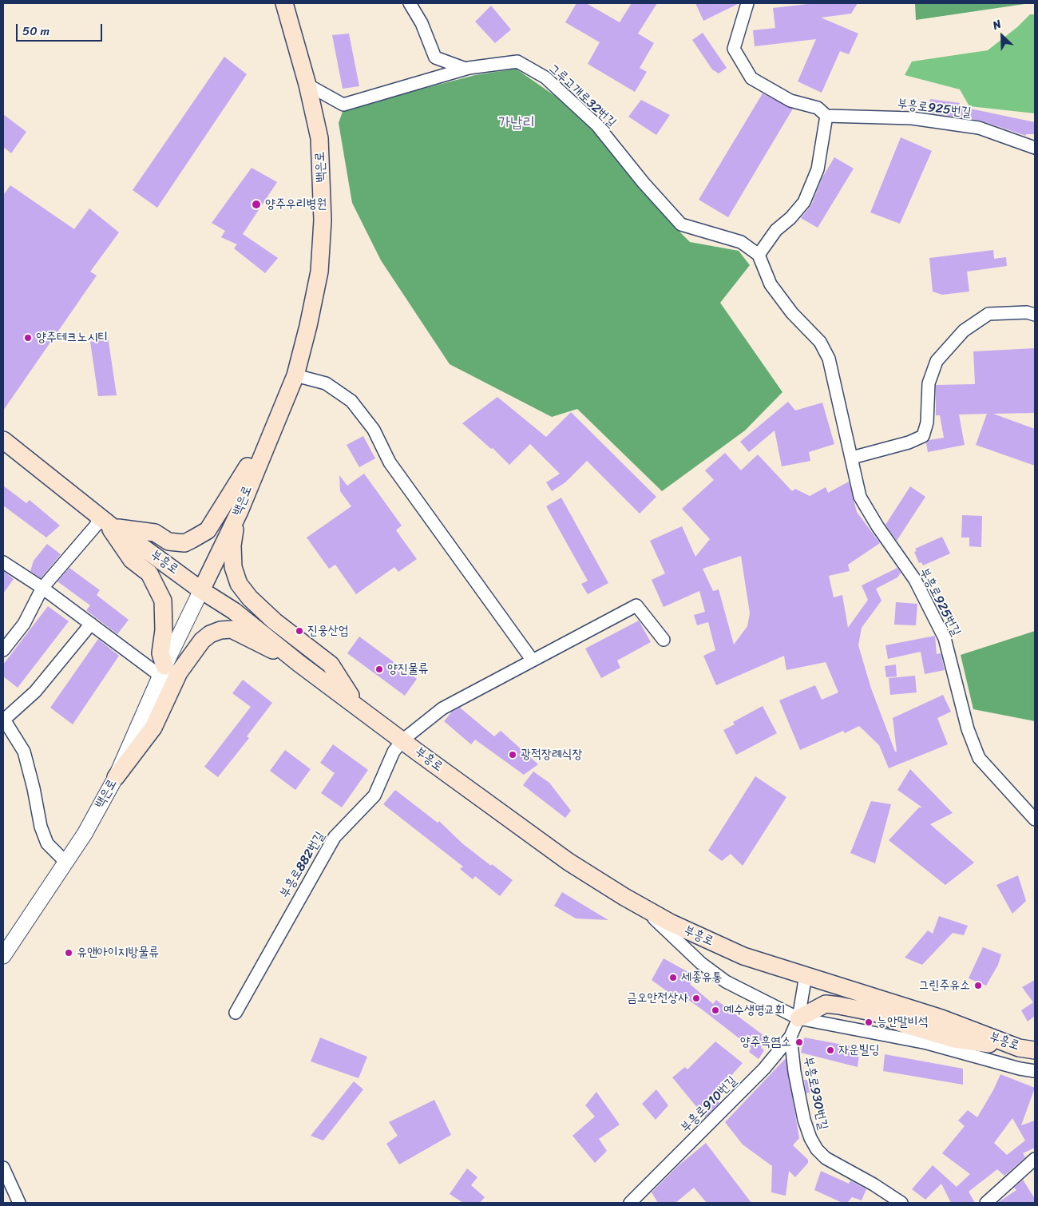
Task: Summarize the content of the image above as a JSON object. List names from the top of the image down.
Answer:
{
  "streets": {
    "main road": ["백은로", "부흥로"],
    "street": [
      "그루고개로32번길",
      "부흥로925번길",
      "부흥로882번길",
      "부흥로930번길",
      "부흥로910번길"
    ]
  },
  "crossings": [
    ["그루고개로32번길", "부흥로925번길"],
    ["그루고개로32번길", "백은로"],
    ["백은로", "부흥로"],
    ["부흥로", "부흥로882번길"],
    ["부흥로", "부흥로910번길"],
    ["부흥로930번길", "부흥로910번길"]
  ],
  "districts": ["가납리"],
  "places": [
    "양주우리병원",
    "양주테크노시티",
    "진웅산업",
    "양진물류",
    "광적장례식장",
    "유앤아이지방물류",
    "세종유통",
    "그린주유소",
    "금오안전상사",
    "예수생명교회",
    "능안말비석",
    "양주흑염소",
    "자운빌딩"
  ],
  "scale_bar": "50 m",
  "north": "top left"
}
